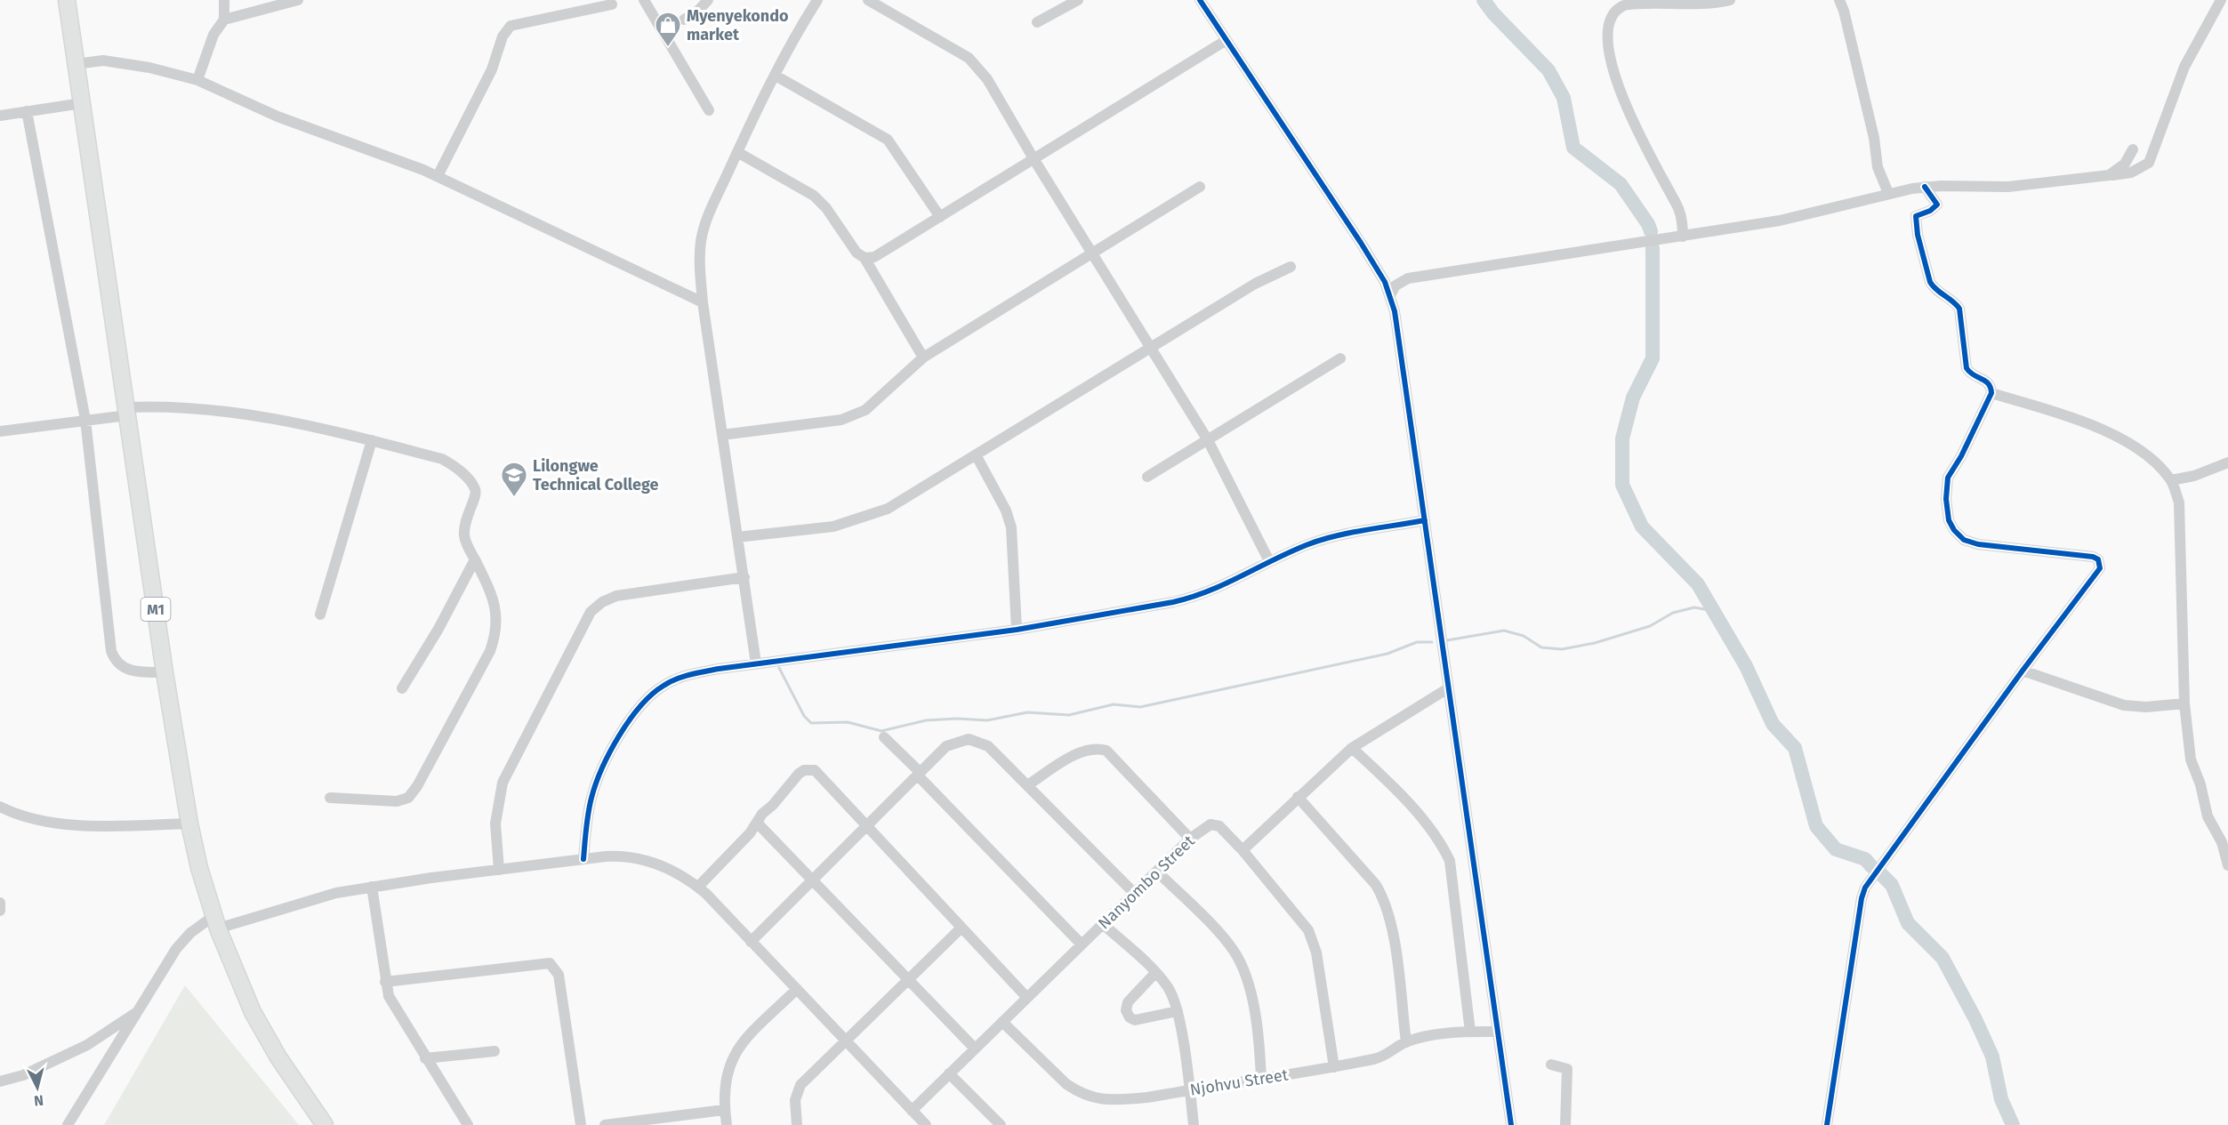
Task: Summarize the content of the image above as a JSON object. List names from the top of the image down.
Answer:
{
  "streets": {
    "highway": ["M1"],
    "street": ["Nanyombo Street", "Njohvu Street"]
  },
  "crossings": [
    ["Nanyombo Street", "Njohvu Street"]
  ],
  "places": {
    "shop": ["Myenyekondo market"],
    "school or university": ["Lilongwe Technical College"]
  },
  "north": "bottom"
}
